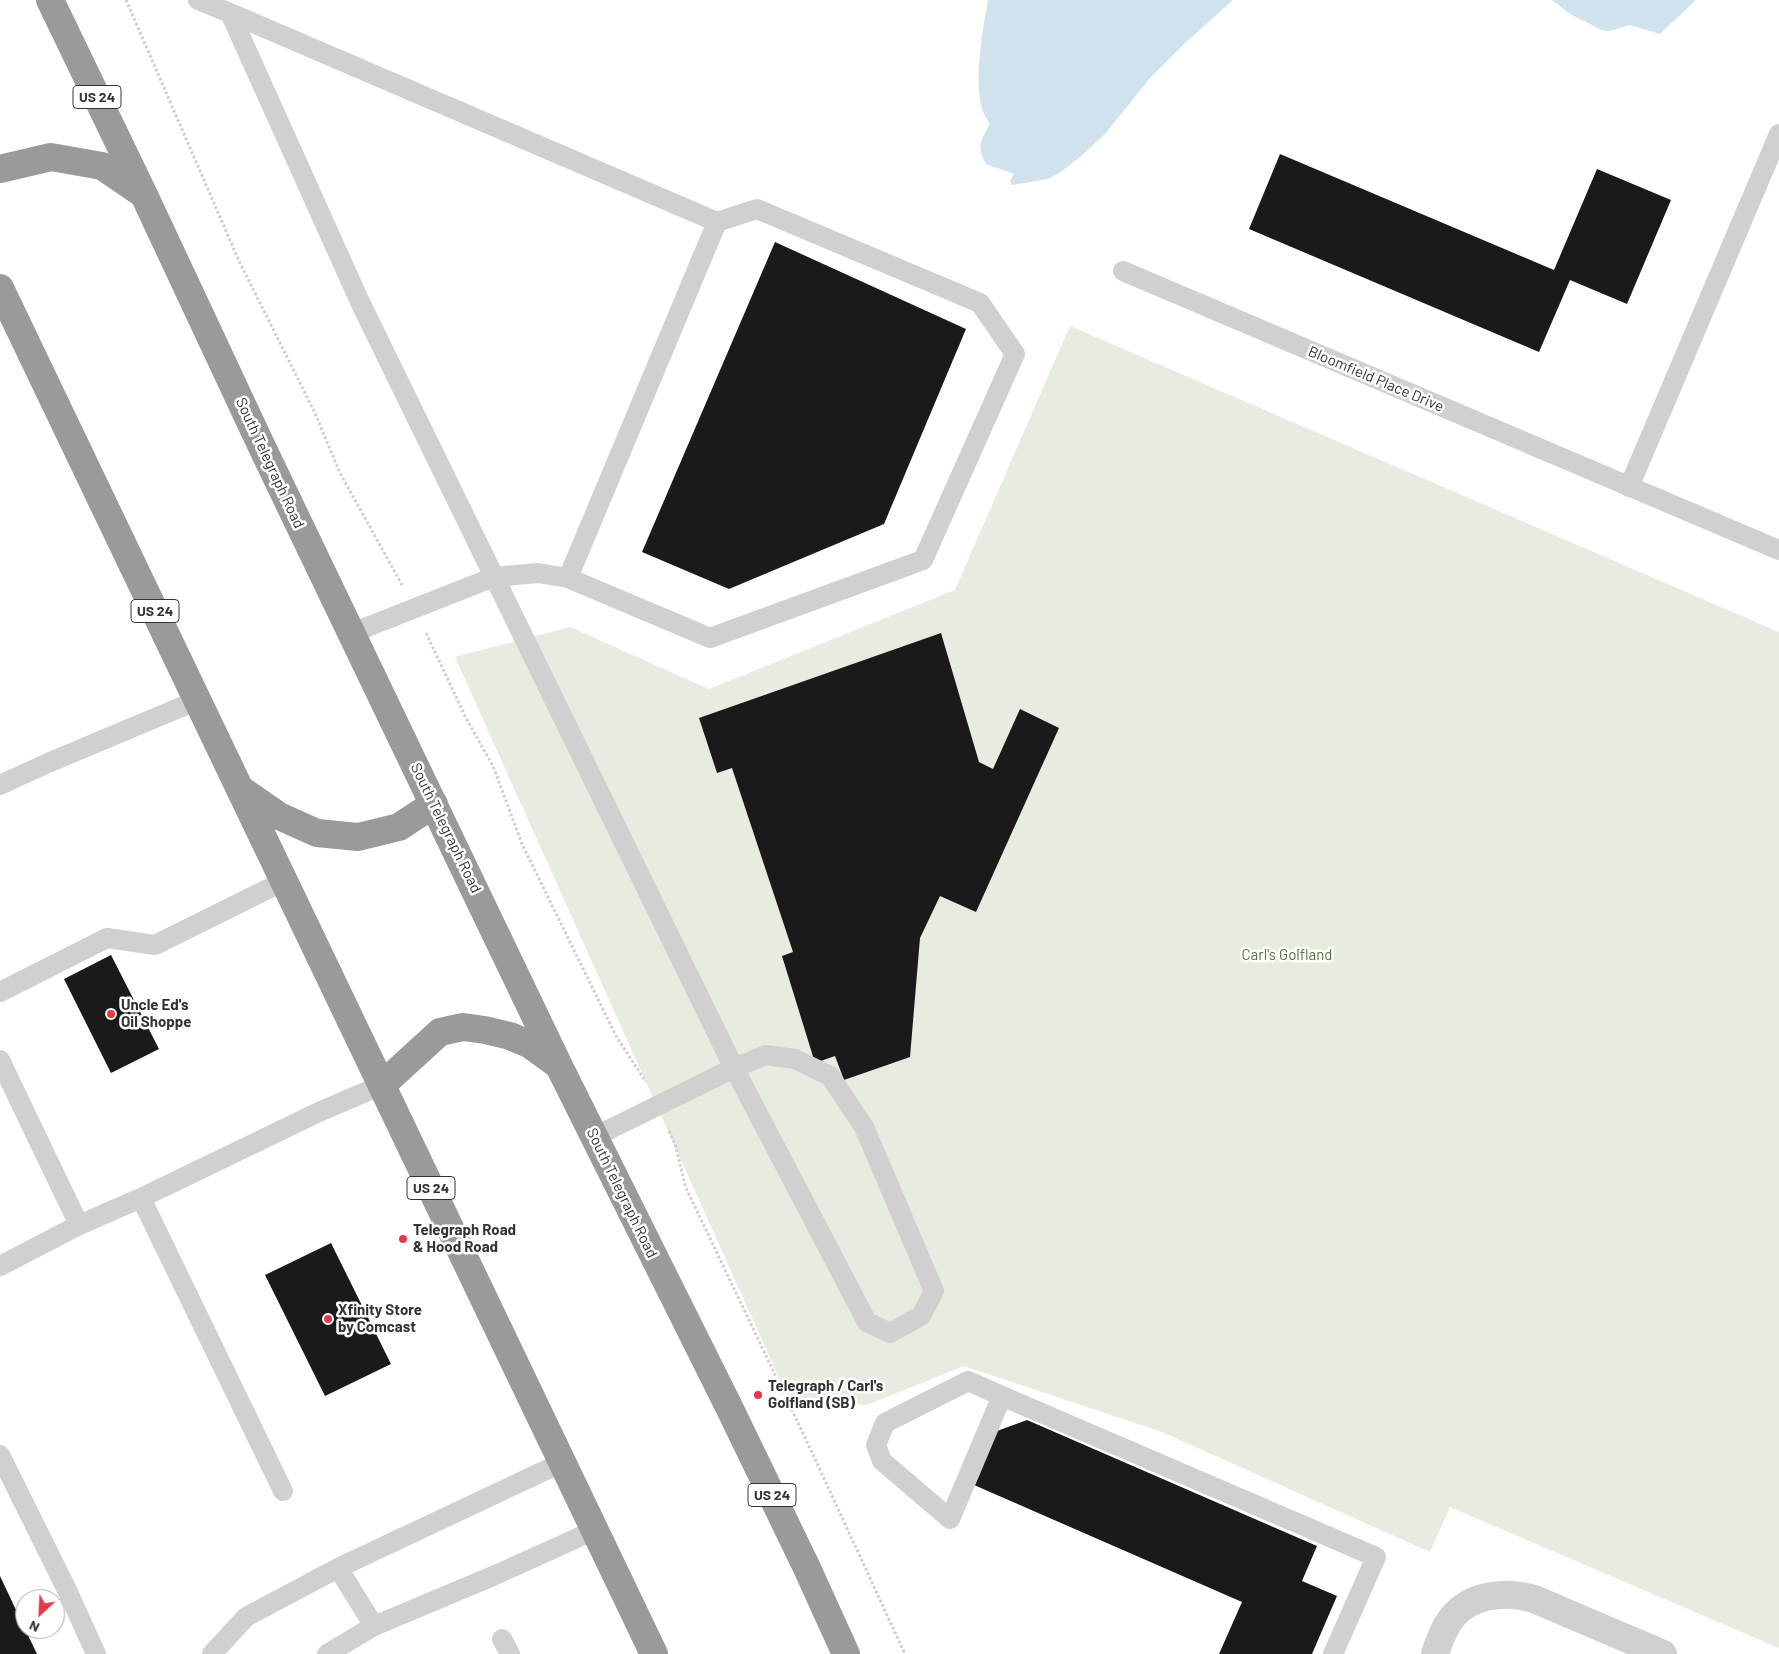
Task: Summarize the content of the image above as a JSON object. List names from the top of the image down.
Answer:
{
  "streets": {
    "highway": ["US 24", "South Telegraph Road"],
    "lane": ["Bloomfield Place Drive"]
  },
  "parks": ["Carl's Golfland"],
  "places": [
    "Uncle Ed's Oil Shoppe",
    "Telegraph Road & Hood Road",
    "Xfinity Store by Comcast",
    "Telegraph / Carl's Golfland (SB)"
  ],
  "north": "bottom left"
}
